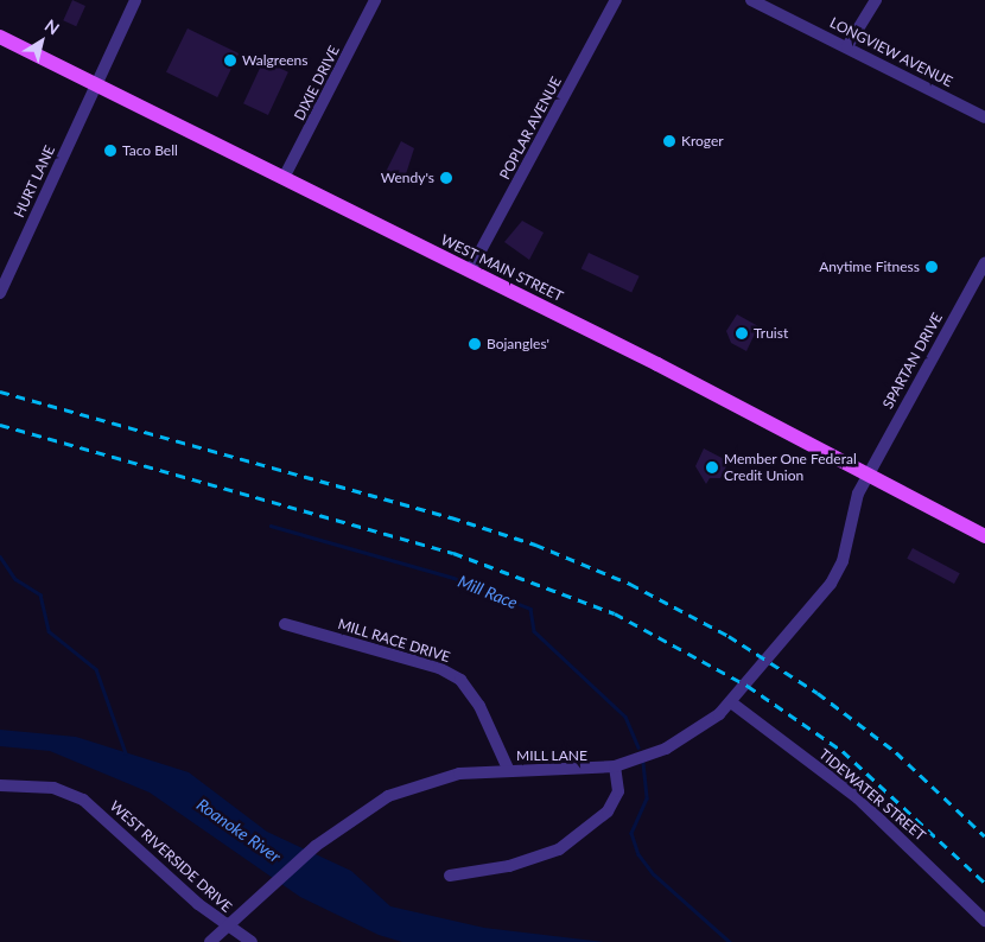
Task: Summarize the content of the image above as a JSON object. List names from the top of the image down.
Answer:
{
  "streets": {
    "main road": ["WEST MAIN STREET"],
    "street": [
      "LONGVIEW AVENUE",
      "DIXIE DRIVE",
      "POPLAR AVENUE",
      "HURT LANE",
      "SPARTAN DRIVE",
      "MILL RACE DRIVE",
      "MILL LANE",
      "TIDEWATER STREET",
      "WEST RIVERSIDE DRIVE"
    ]
  },
  "crossings": [
    ["DIXIE DRIVE", "WEST MAIN STREET"],
    ["POPLAR AVENUE", "WEST MAIN STREET"],
    ["HURT LANE", "WEST MAIN STREET"],
    ["WEST MAIN STREET", "SPARTAN DRIVE"],
    ["WEST MAIN STREET", "MILL LANE"],
    ["SPARTAN DRIVE", "MILL LANE"],
    ["MILL RACE DRIVE", "MILL LANE"],
    ["MILL LANE", "TIDEWATER STREET"],
    ["MILL LANE", "WEST RIVERSIDE DRIVE"]
  ],
  "water": ["Mill Race", "Roanoke River"],
  "places": [
    "Walgreens",
    "Kroger",
    "Taco Bell",
    "Wendy's",
    "Anytime Fitness",
    "Truist",
    "Bojangles'",
    "Member One Federal Credit Union"
  ],
  "north": "top right"
}
